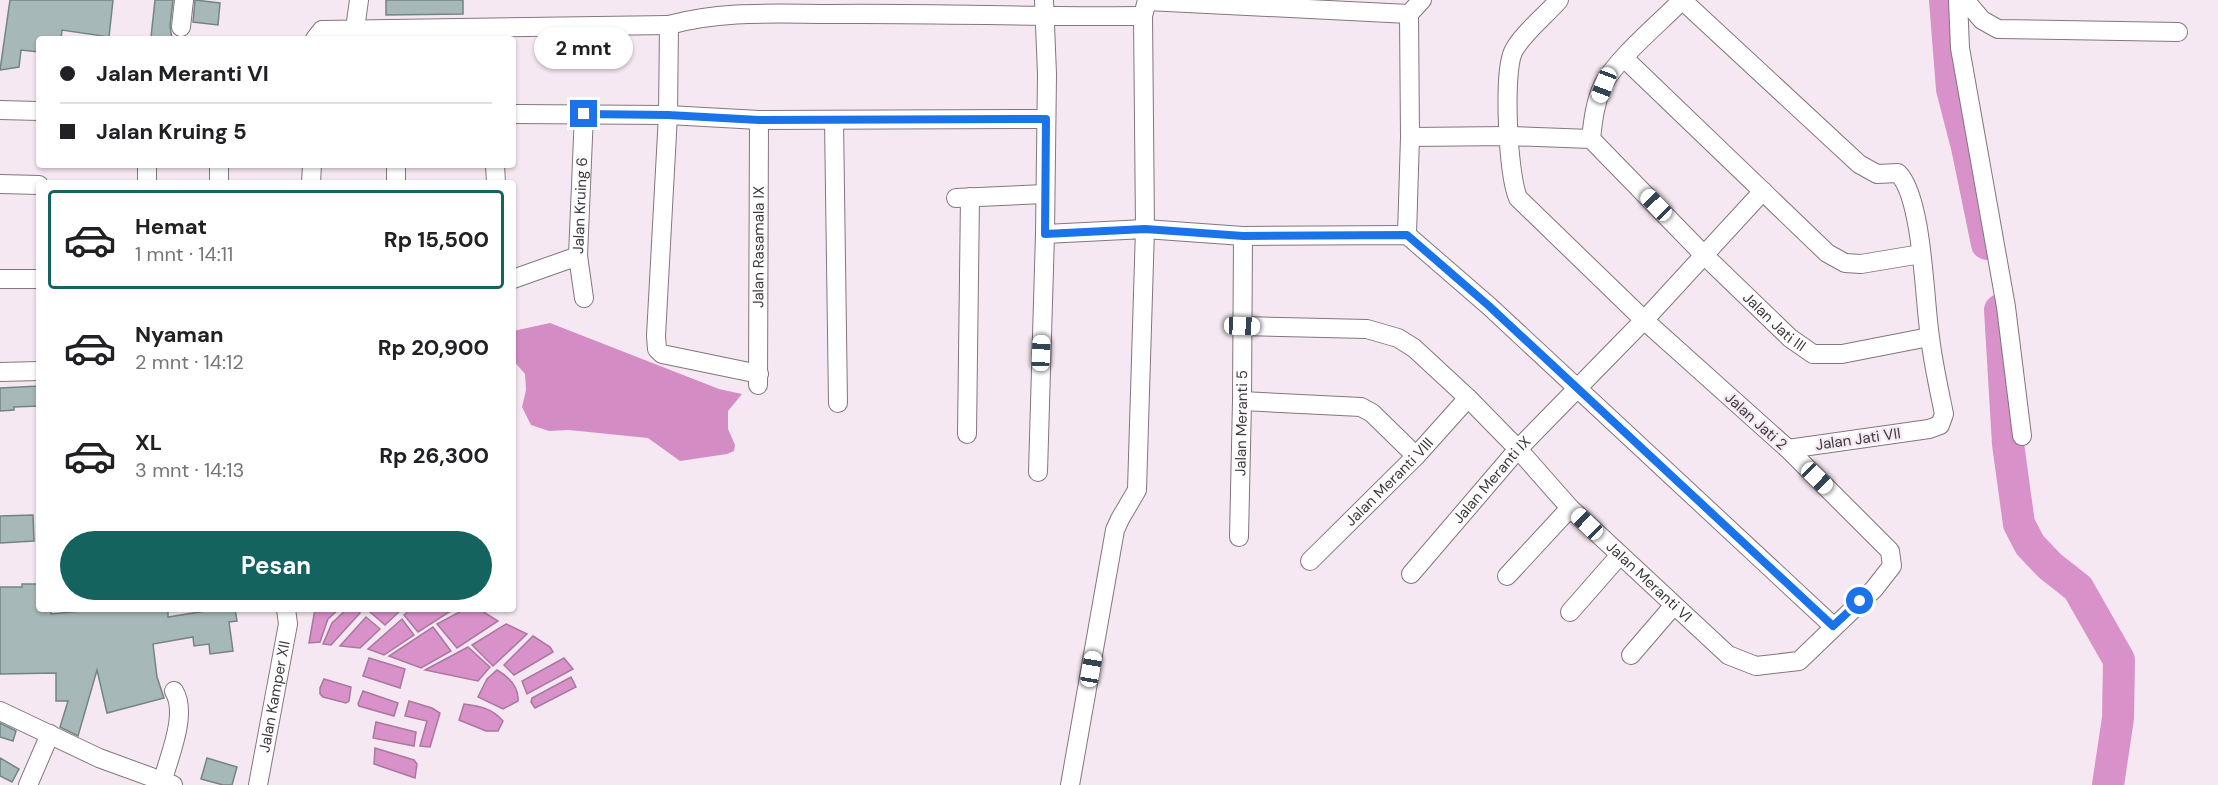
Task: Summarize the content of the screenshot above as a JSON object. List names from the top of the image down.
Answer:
{
  "streets": {
    "street": [
      "Jalan Kruing 6",
      "Jalan Rasamala IX",
      "Jalan Jati III",
      "Jalan Jati 2",
      "Jalan Meranti 5",
      "Jalan Jati VII",
      "Jalan Meranti IX",
      "Jalan Meranti VIII",
      "Jalan Meranti VI",
      "Jalan Kamper XII"
    ]
  },
  "crossings": [
    ["Jalan Jati III", "Jalan Jati VII"],
    ["Jalan Jati III", "Jalan Meranti IX"],
    ["Jalan Jati 2", "Jalan Jati VII"],
    ["Jalan Jati 2", "Jalan Meranti IX"],
    ["Jalan Jati 2", "Jalan Meranti VI"],
    ["Jalan Meranti 5", "Jalan Meranti VI"],
    ["Jalan Meranti IX", "Jalan Meranti VI"],
    ["Jalan Meranti VIII", "Jalan Meranti VI"]
  ],
  "page": {
    "bubble": "2 mnt",
    "banner": ["Jalan Meranti VI", "Jalan Kruing 5"],
    "list": [
      {
        "name": "Hemat",
        "note": "1 mnt · 14:11",
        "value": "Rp 15,500"
      },
      {
        "name": "Nyaman",
        "note": "2 mnt · 14:12",
        "value": "Rp 20,900"
      },
      {
        "name": "XL",
        "note": "3 mnt · 14:13",
        "value": "Rp 26,300"
      }
    ],
    "buttons": "Pesan"
  }
}
